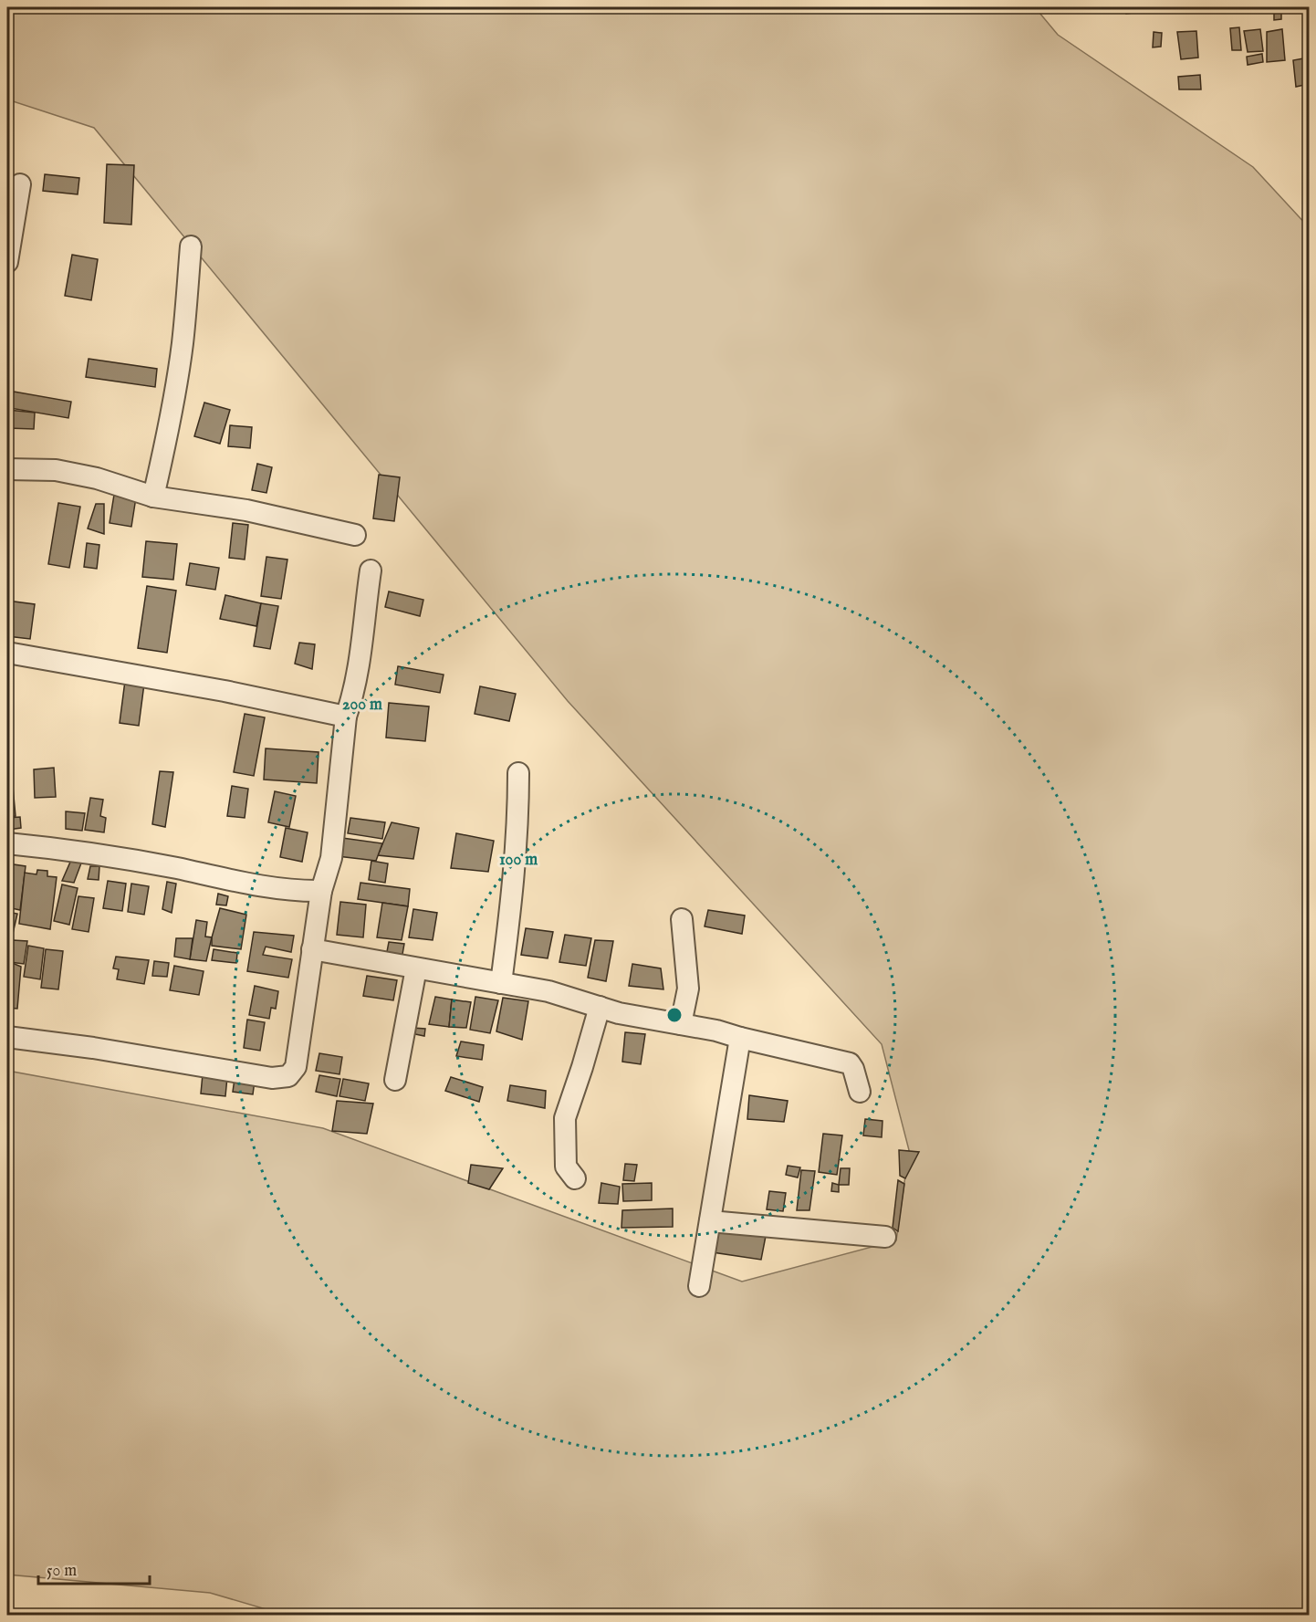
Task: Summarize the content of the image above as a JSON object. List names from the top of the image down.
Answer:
{
  "scale_bar": "50 m",
  "rings": ["200 m", "100 m"]
}
